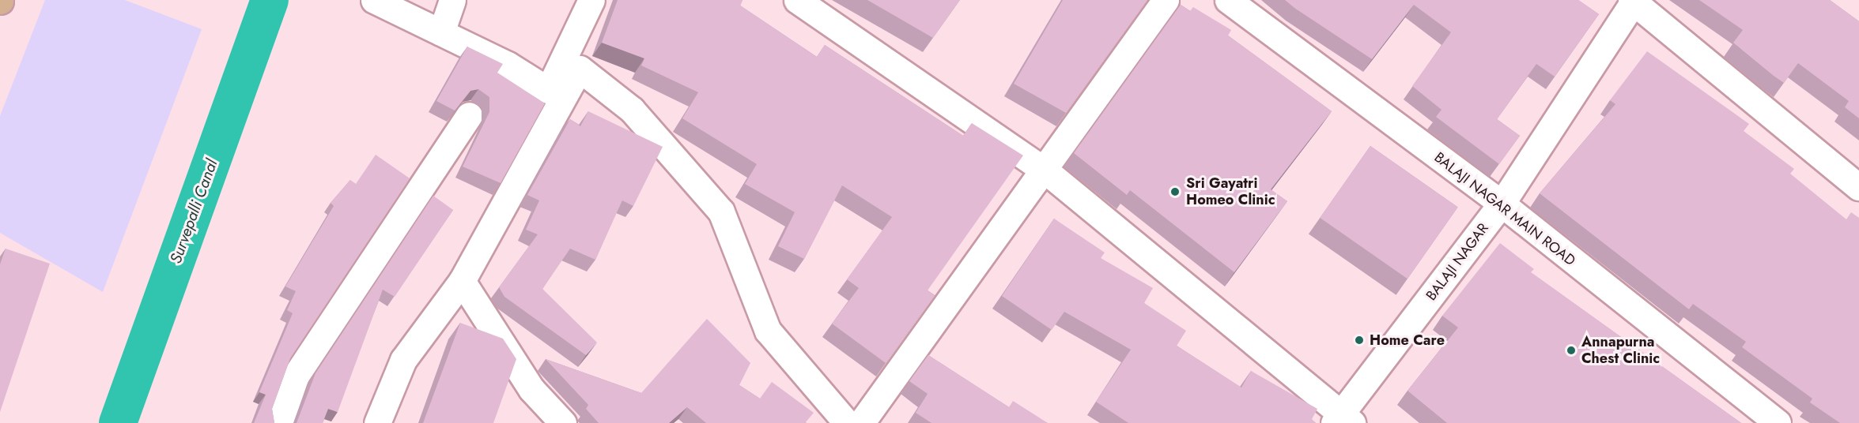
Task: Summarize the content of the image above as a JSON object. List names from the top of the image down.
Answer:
{
  "streets": {
    "street": ["BALAJI NAGAR MAIN ROAD", "BALAJI NAGAR"]
  },
  "crossings": [
    ["BALAJI NAGAR MAIN ROAD", "BALAJI NAGAR"]
  ],
  "water": ["Survepalli Canal"],
  "places": ["Sri Gayatri Homeo Clinic", "Home Care", "Annapurna Chest Clinic"]
}
